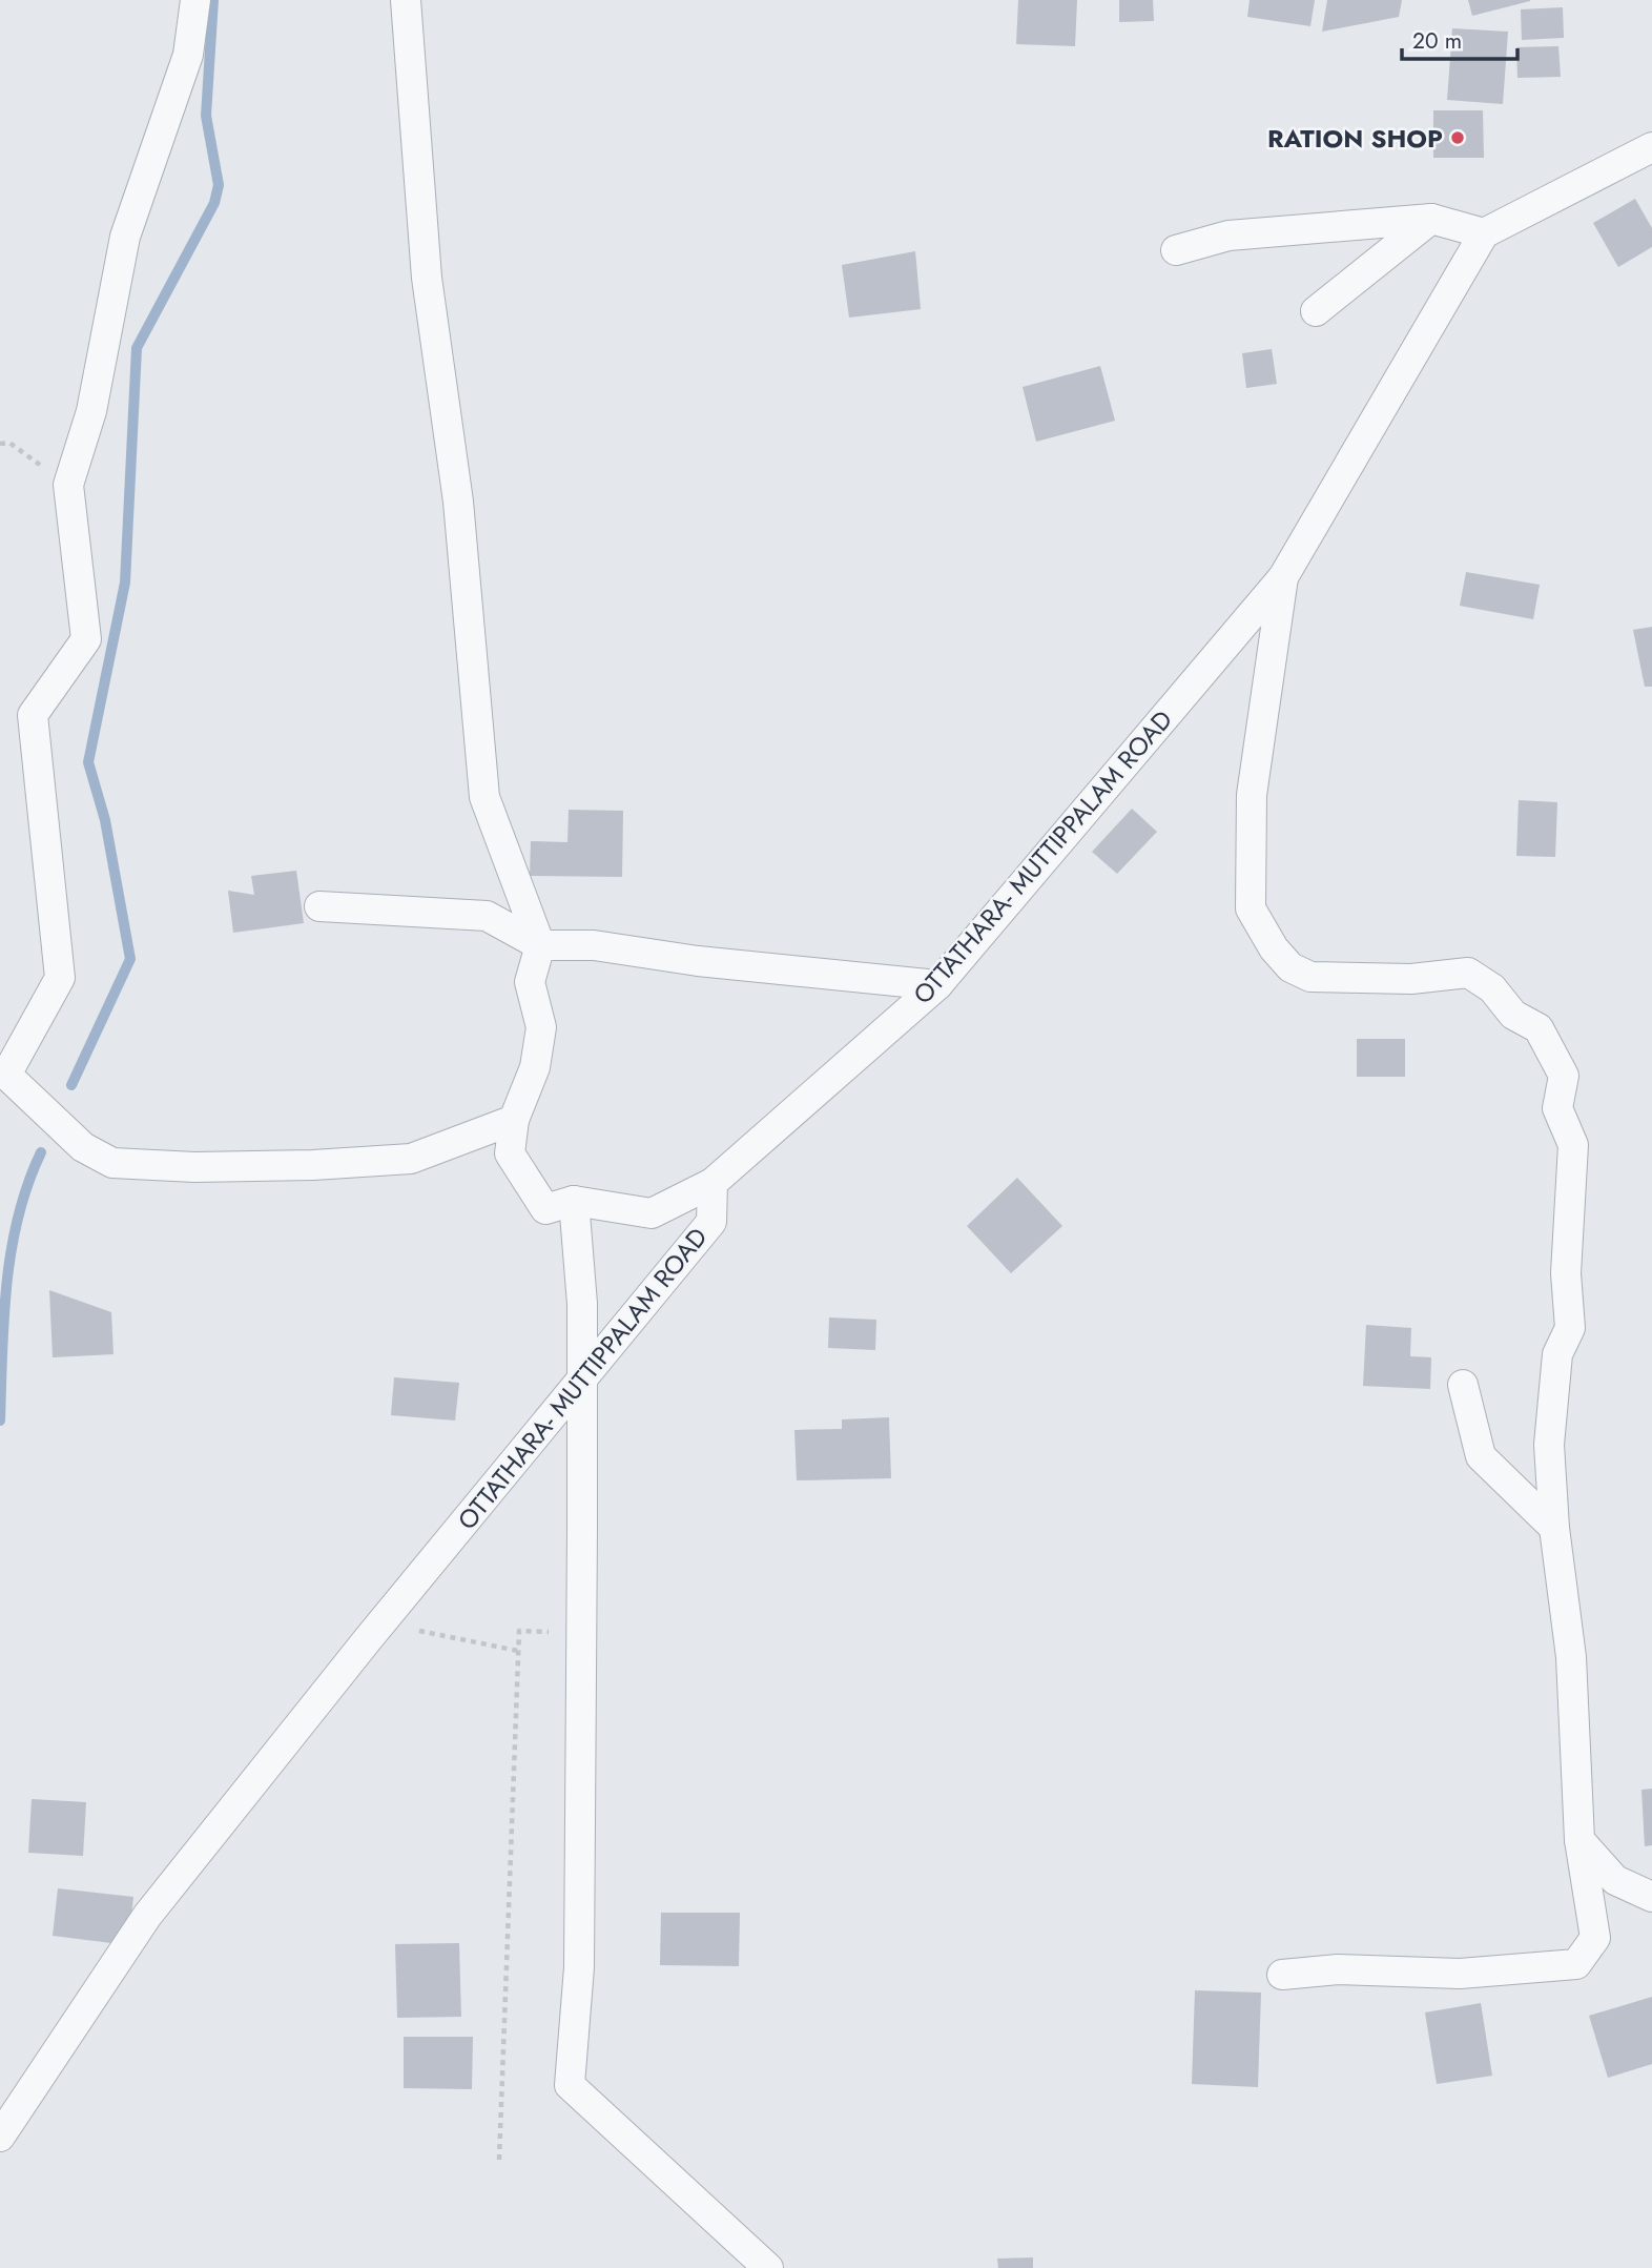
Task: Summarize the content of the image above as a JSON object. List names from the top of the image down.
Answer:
{
  "streets": {
    "street": ["OTTATHARA- MUTTIPPALAM ROAD"]
  },
  "places": ["RATION SHOP"],
  "scale_bar": "20 m"
}
